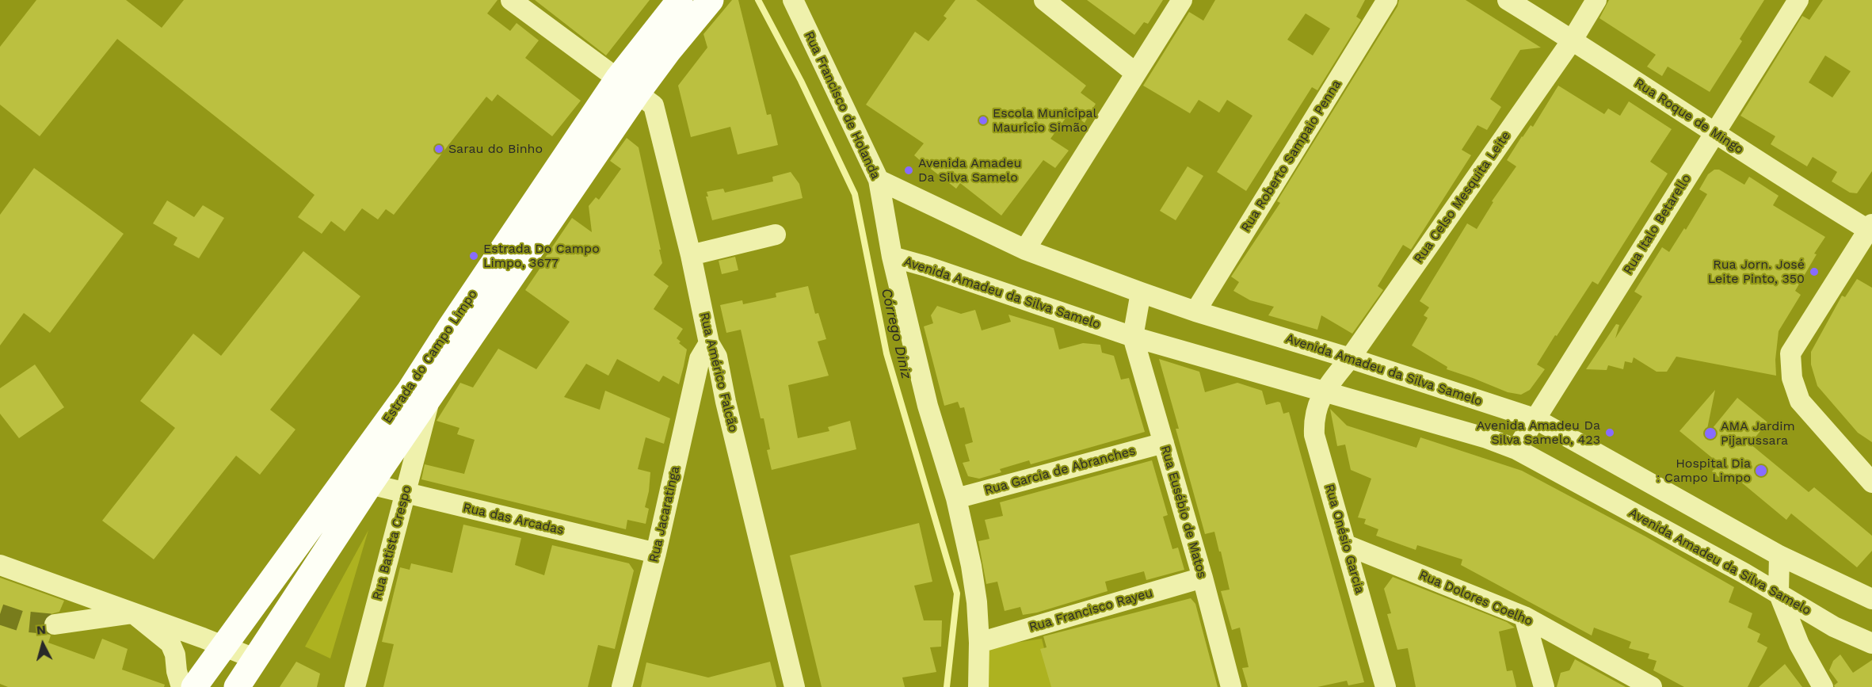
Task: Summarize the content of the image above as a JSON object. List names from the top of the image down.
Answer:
{
  "streets": {
    "main road": ["Estrada do Campo Limpo"],
    "street": [
      "Rua Francisco de Holanda",
      "Rua Roque de Mingo",
      "Rua Roberto Sampaio Penna",
      "Rua Celso Mesquita Leite",
      "Rua Italo Betarello",
      "Avenida Amadeu da Silva Samelo",
      "Rua Américo Falcão",
      "Rua Garcia de Abranches",
      "Rua Eusébio de Matos",
      "Rua Jacaratinga",
      "Rua das Arcadas",
      "Rua Onésio Garcia",
      "Rua Batista Crespo",
      "Rua Dolores Coelho",
      "Rua Francisco Rayeu"
    ]
  },
  "crossings": [
    ["Rua Francisco de Holanda", "Avenida Amadeu da Silva Samelo"],
    ["Rua Francisco de Holanda", "Rua Garcia de Abranches"],
    ["Rua Francisco de Holanda", "Rua Francisco Rayeu"],
    ["Rua Roque de Mingo", "Rua Celso Mesquita Leite"],
    ["Rua Roque de Mingo", "Rua Italo Betarello"],
    ["Rua Roberto Sampaio Penna", "Avenida Amadeu da Silva Samelo"],
    ["Rua Celso Mesquita Leite", "Avenida Amadeu da Silva Samelo"],
    ["Rua Celso Mesquita Leite", "Rua Onésio Garcia"],
    ["Rua Italo Betarello", "Avenida Amadeu da Silva Samelo"],
    ["Avenida Amadeu da Silva Samelo", "Rua Eusébio de Matos"],
    ["Avenida Amadeu da Silva Samelo", "Rua Onésio Garcia"],
    ["Estrada do Campo Limpo", "Rua Américo Falcão"],
    ["Estrada do Campo Limpo", "Rua das Arcadas"],
    ["Estrada do Campo Limpo", "Rua Batista Crespo"],
    ["Rua Américo Falcão", "Rua Jacaratinga"],
    ["Rua Garcia de Abranches", "Rua Eusébio de Matos"],
    ["Rua Eusébio de Matos", "Rua Francisco Rayeu"],
    ["Rua Jacaratinga", "Rua das Arcadas"],
    ["Rua das Arcadas", "Rua Batista Crespo"],
    ["Rua Onésio Garcia", "Rua Dolores Coelho"]
  ],
  "water": ["Córrego Diniz"],
  "places": [
    "Escola Municipal Mauricio Simão",
    "Sarau do Binho",
    "Avenida Amadeu Da Silva Samelo",
    "Estrada Do Campo Limpo, 3677",
    "Rua Jorn. José Leite Pinto, 350",
    "Avenida Amadeu Da Silva Samelo, 423",
    "AMA Jardim Pijarussara",
    "Hospital Dia : Campo Limpo"
  ],
  "north": "top"
}
